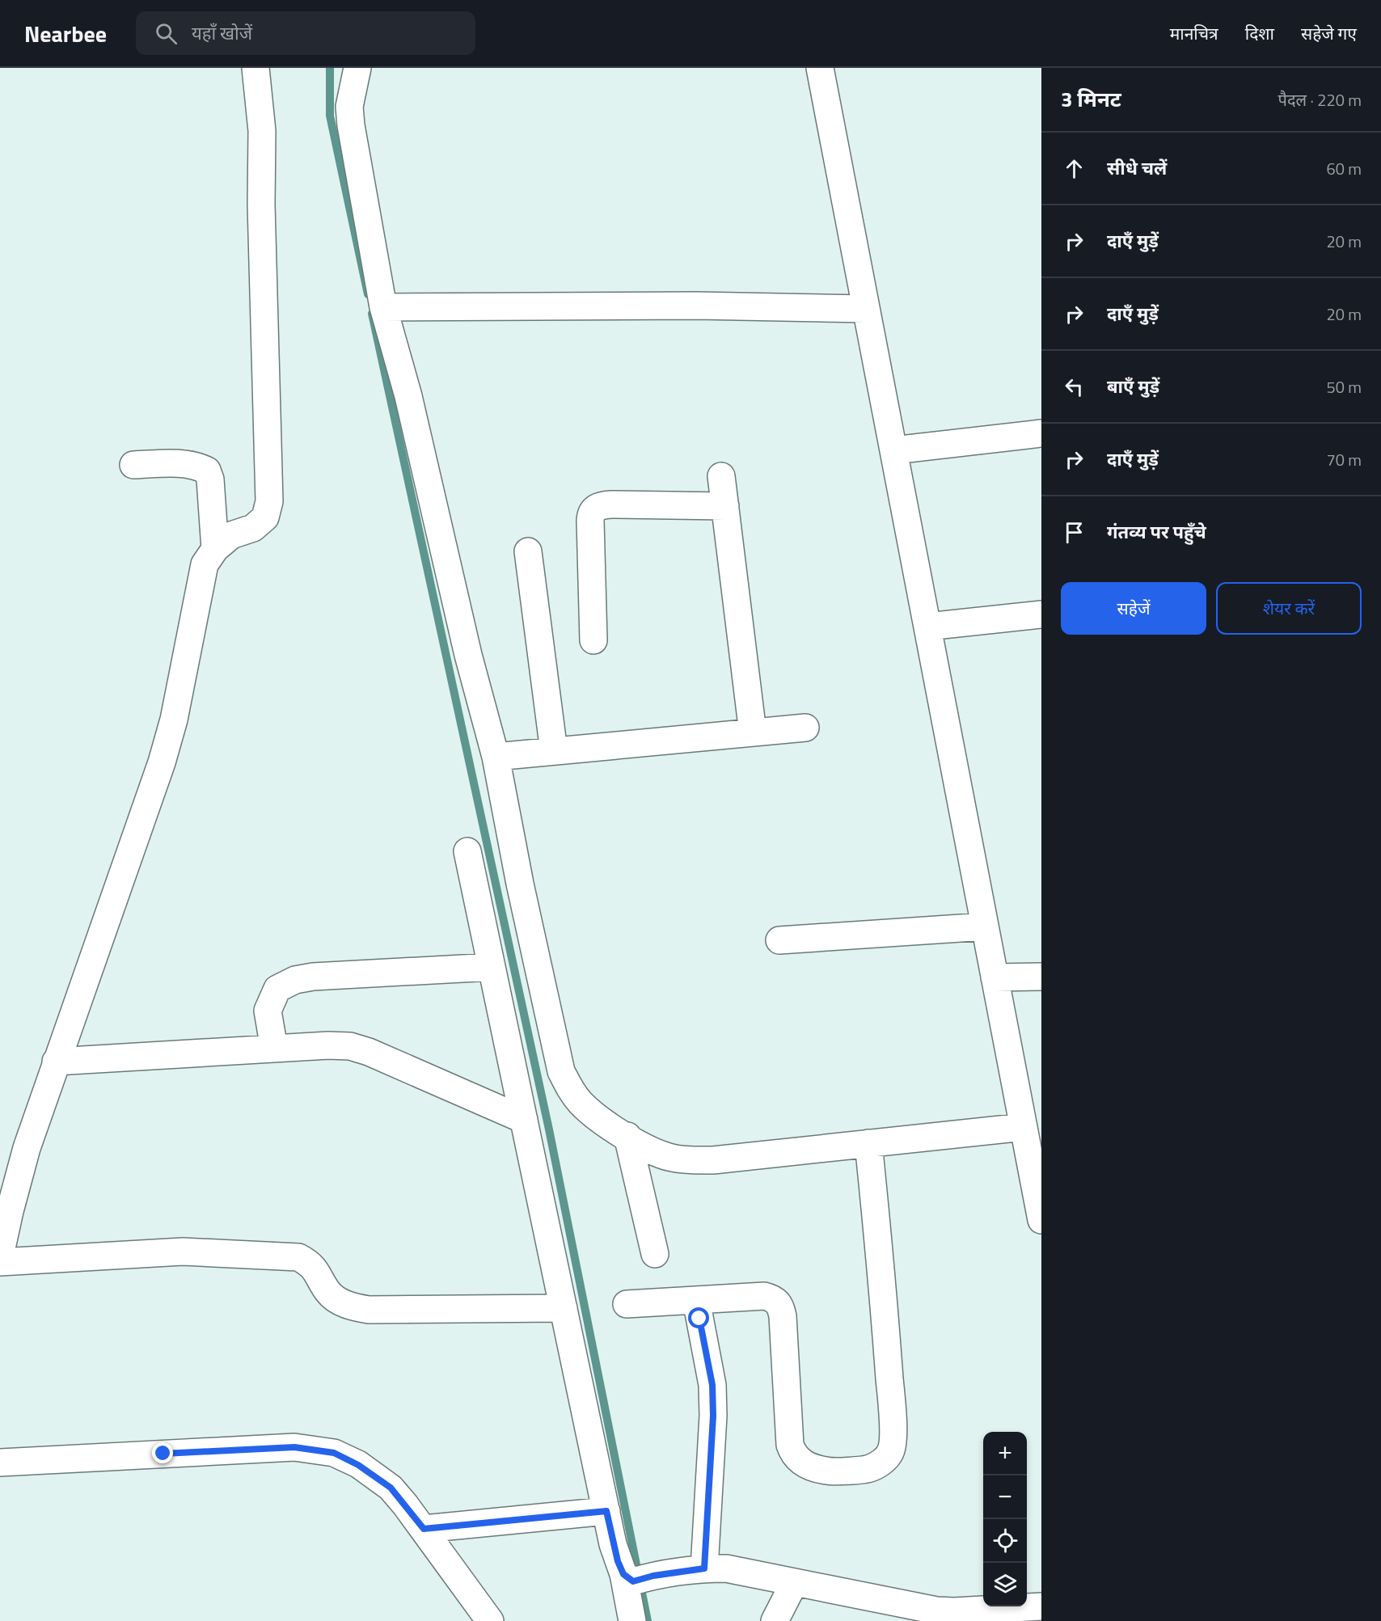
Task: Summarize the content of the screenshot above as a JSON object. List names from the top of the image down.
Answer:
{
  "page": {
    "header": "Nearbee",
    "search": "यहाँ खोजें",
    "nav": ["मानचित्र", "दिशा", "सहेजे गए"],
    "heading": ["3 मिनट", "पैदल · 220 m"],
    "list": [
      ["सीधे चलें", "60 m"],
      ["दाएँ मुड़ें", "20 m"],
      ["दाएँ मुड़ें", "20 m"],
      ["बाएँ मुड़ें", "50 m"],
      ["दाएँ मुड़ें", "70 m"],
      "गंतव्य पर पहुँचे"
    ],
    "buttons": ["सहेजें", "शेयर करें"],
    "map_buttons": ["+", "−"]
  }
}
